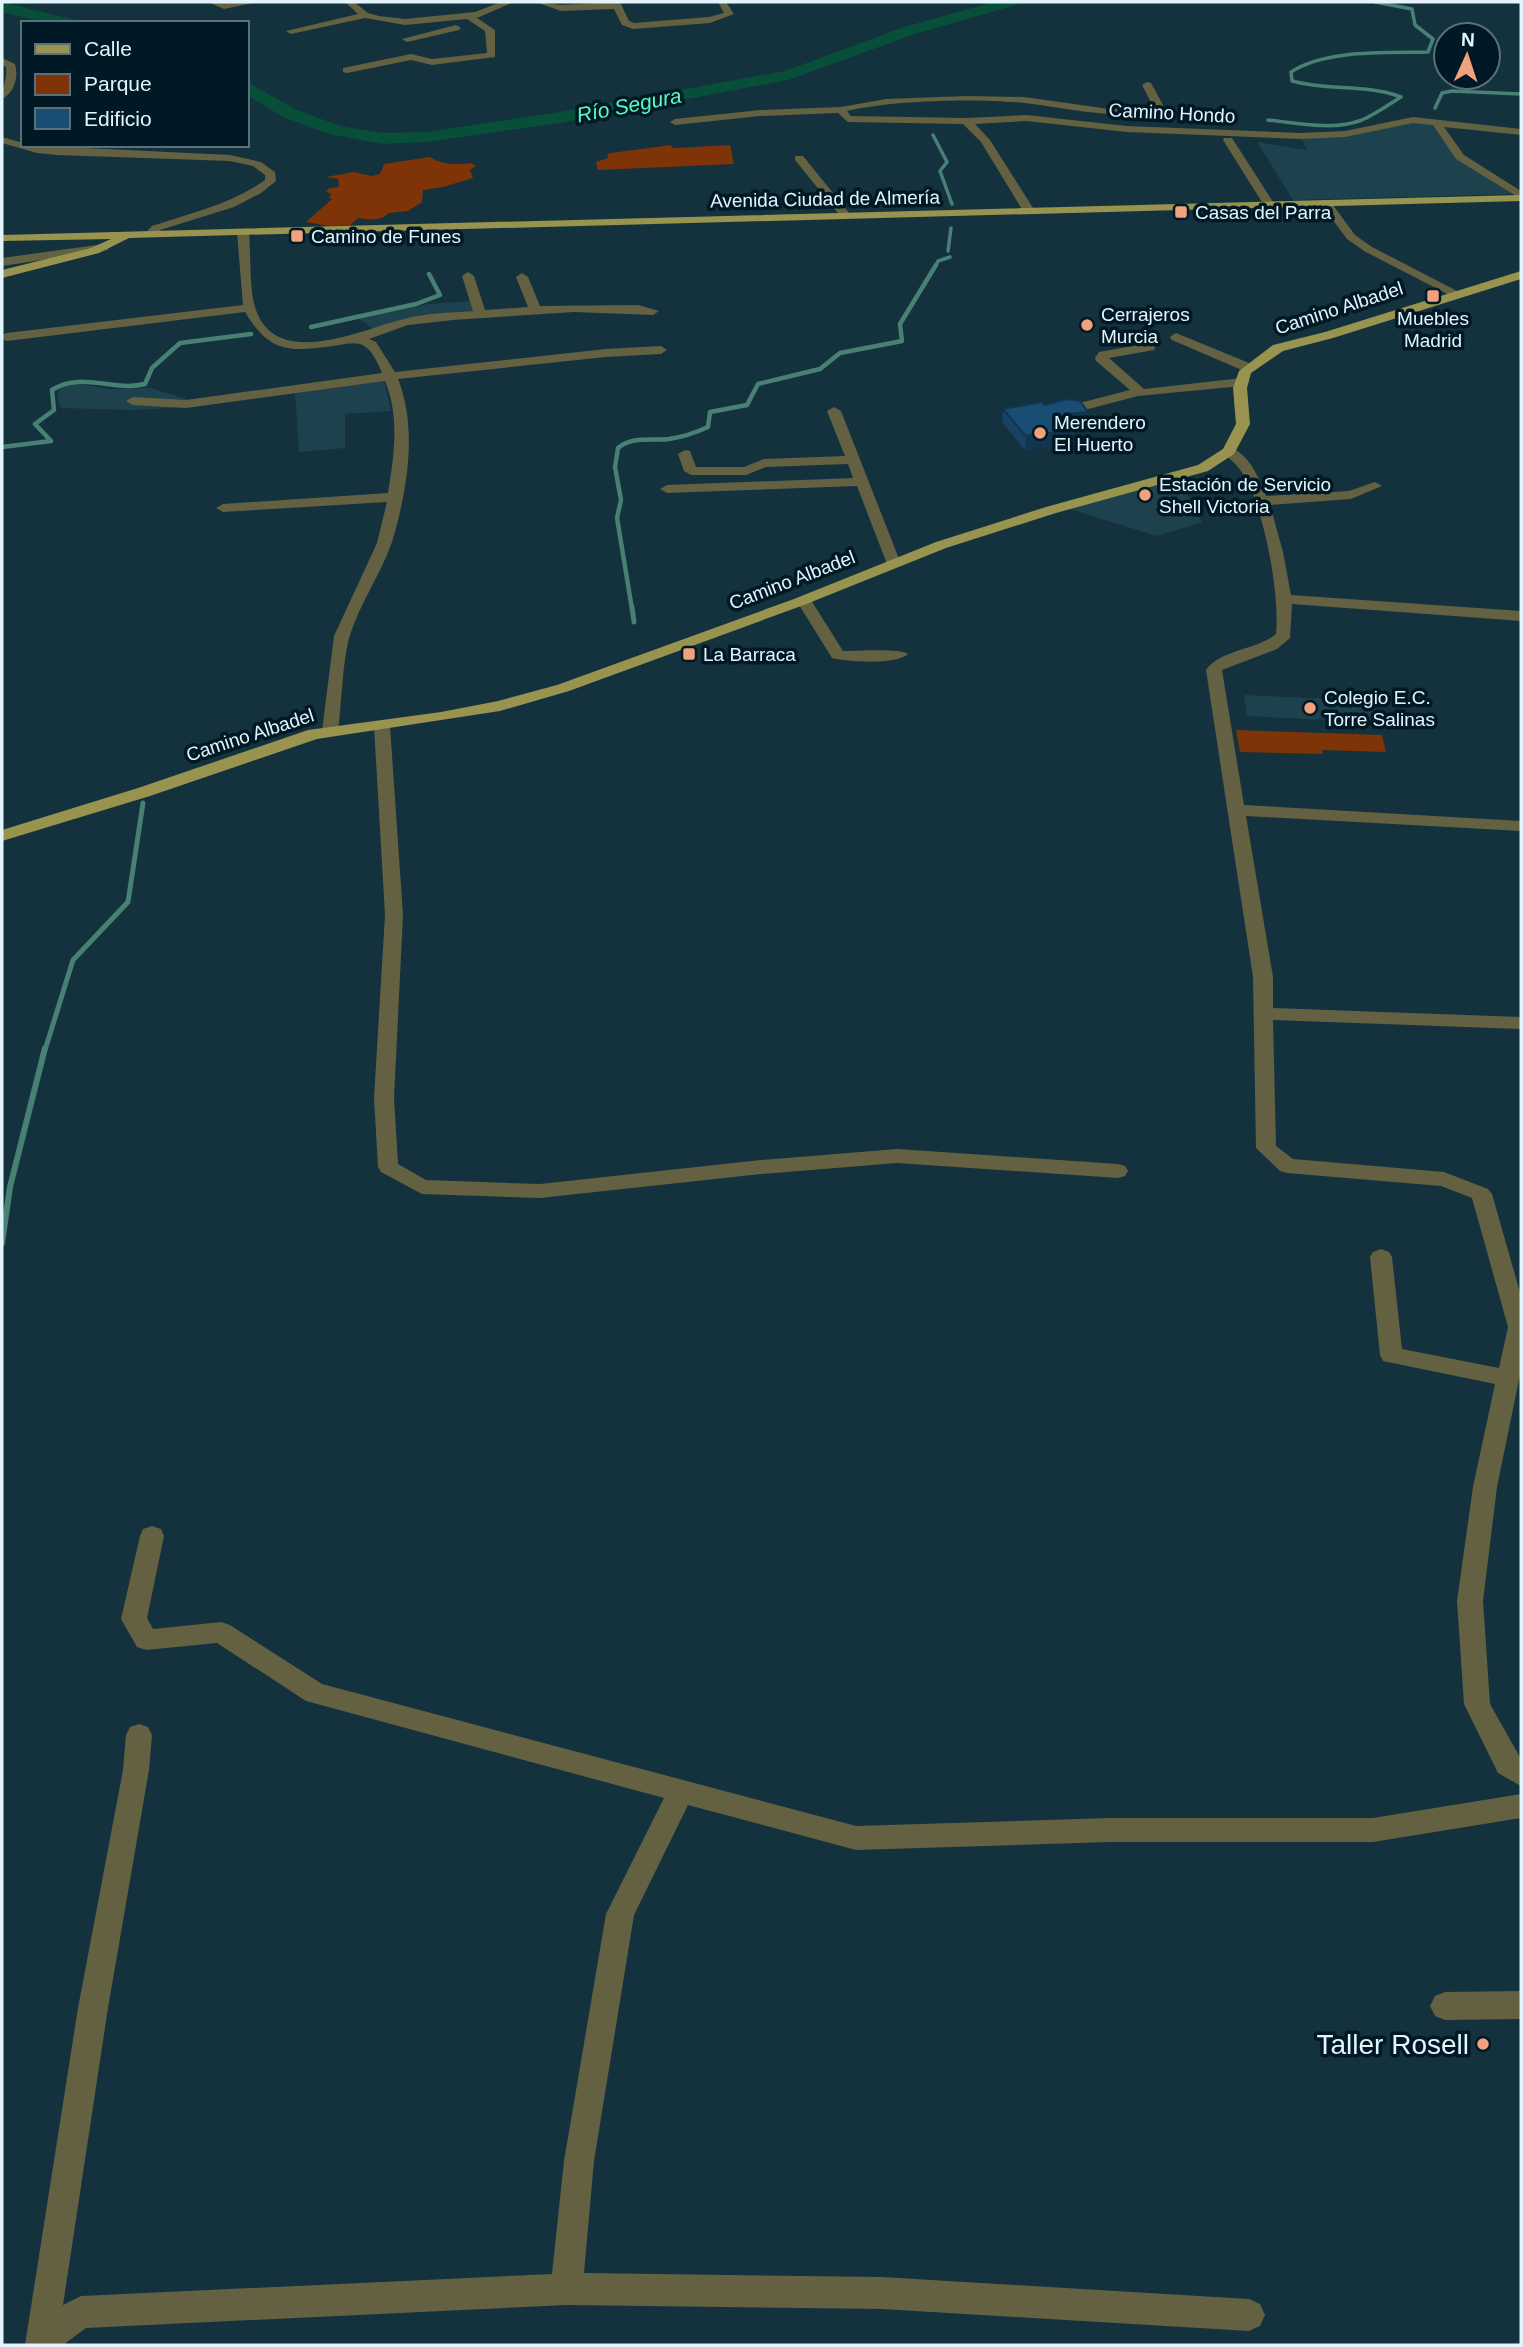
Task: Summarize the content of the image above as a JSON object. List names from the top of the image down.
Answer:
{
  "streets": {
    "main road": ["Avenida Ciudad de Almería", "Camino Albadel"],
    "street": ["Camino Hondo"]
  },
  "water": ["Río Segura"],
  "places": {
    "transit": [
      "Casas del Parra",
      "Camino de Funes",
      "Muebles Madrid",
      "La Barraca"
    ],
    "other": [
      "Cerrajeros Murcia",
      "Merendero El Huerto",
      "Estación de Servicio Shell Victoria",
      "Colegio E.C. Torre Salinas",
      "Taller Rosell"
    ]
  },
  "legend": ["Calle", "Parque", "Edificio"],
  "north": "top"
}
